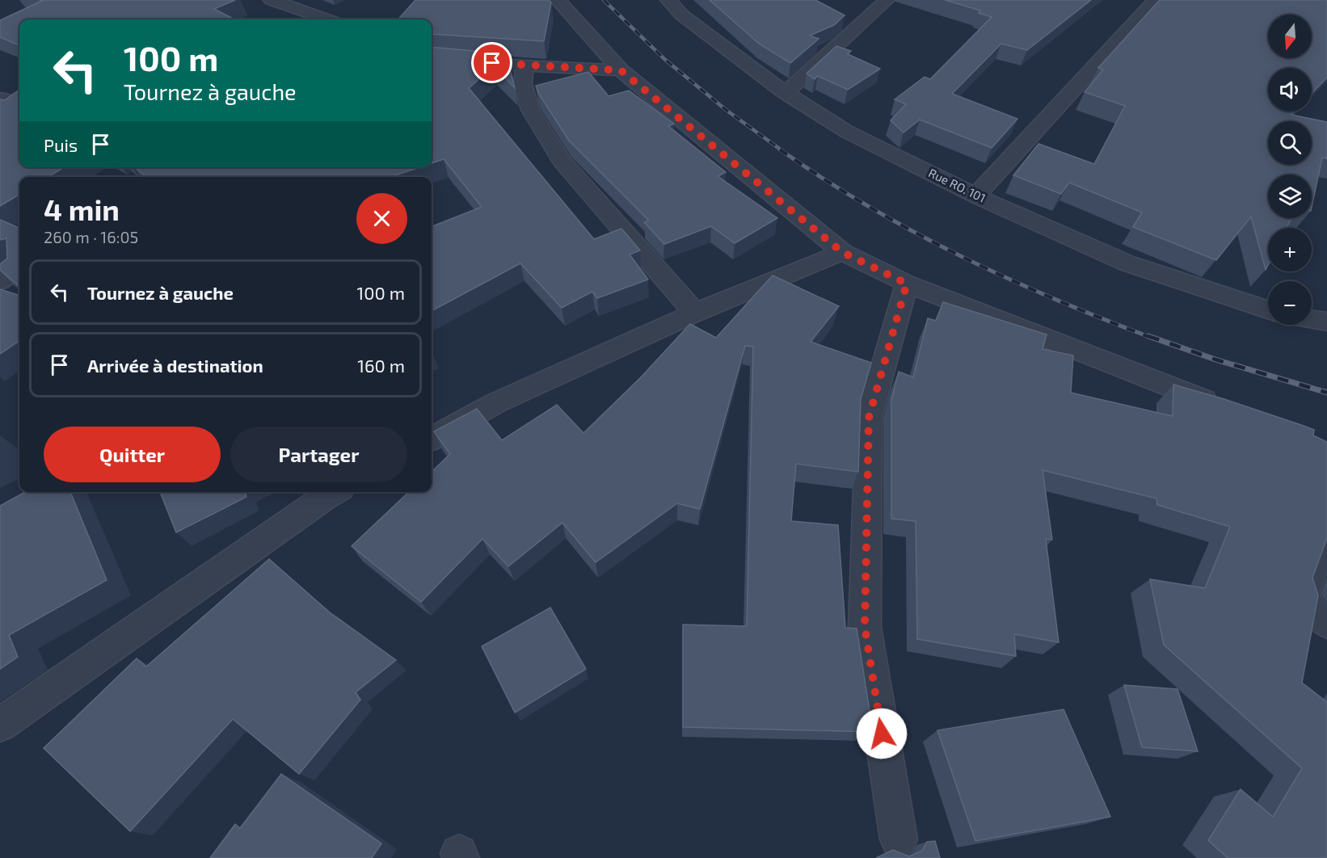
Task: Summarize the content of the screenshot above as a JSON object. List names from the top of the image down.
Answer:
{
  "streets": {
    "street": ["Rue RO. 101"]
  },
  "north": "bottom",
  "page": {
    "map_buttons": ["+", "−"],
    "turn": ["100 m", "Tournez à gauche"],
    "then": "Puis",
    "heading": ["4 min", "260 m · 16:05"],
    "list": [
      {
        "name": "Tournez à gauche",
        "value": "100 m"
      },
      {
        "name": "Arrivée à destination",
        "value": "160 m"
      }
    ],
    "buttons": ["Quitter", "Partager"]
  }
}
